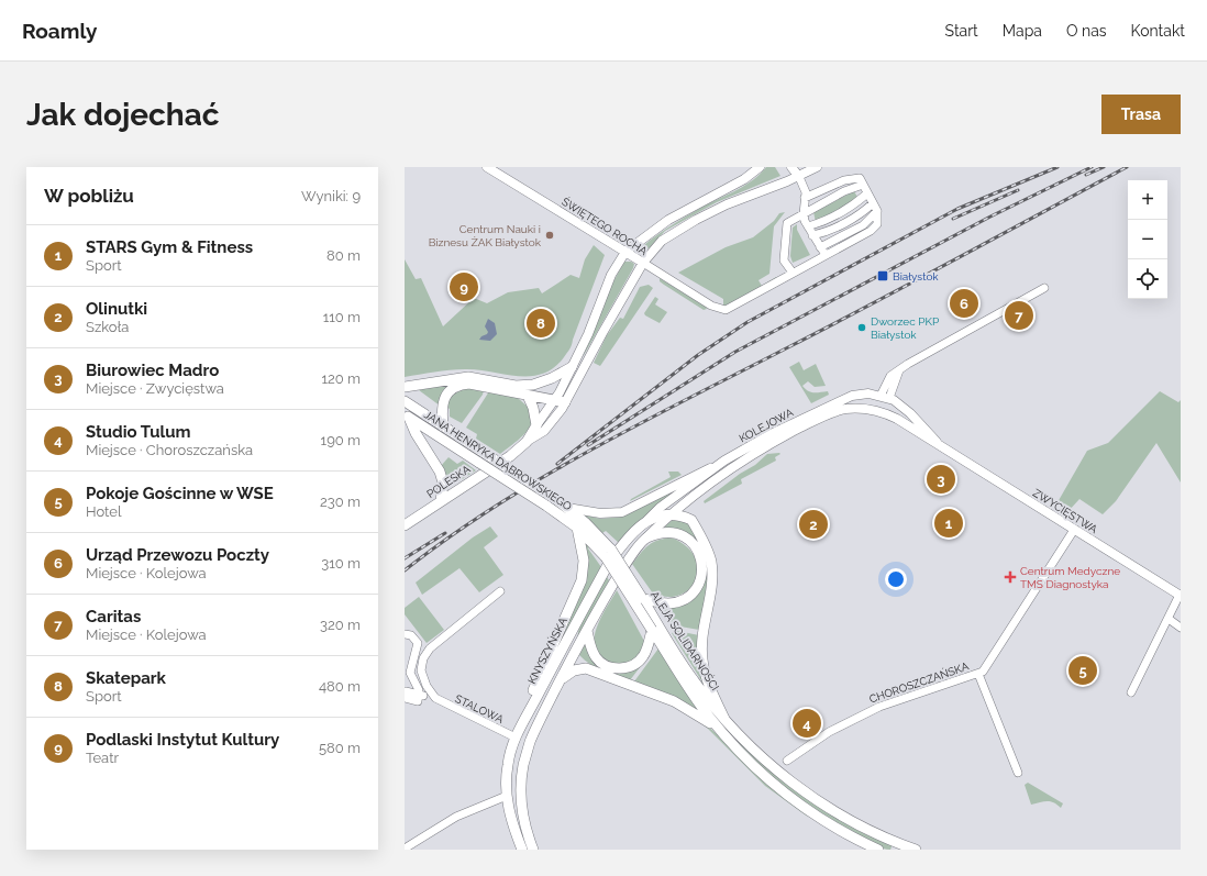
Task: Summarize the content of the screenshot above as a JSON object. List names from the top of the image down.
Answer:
{
  "streets": {
    "main road": [
      "JANA HENRYKA DĄBROWSKIEGO",
      "POLESKA",
      "ALEJA SOLIDARNOŚCI",
      "KNYSZYŃSKA"
    ],
    "street": [
      "ŚWIĘTEGO ROCHA",
      "KOLEJOWA",
      "ZWYCIĘSTWA",
      "CHOROSZCZAŃSKA",
      "STALOWA"
    ]
  },
  "crossings": [
    ["ŚWIĘTEGO ROCHA", "POLESKA"],
    ["KOLEJOWA", "ZWYCIĘSTWA"],
    ["KOLEJOWA", "KNYSZYŃSKA"],
    ["JANA HENRYKA DĄBROWSKIEGO", "ALEJA SOLIDARNOŚCI"],
    ["ZWYCIĘSTWA", "CHOROSZCZAŃSKA"],
    ["KNYSZYŃSKA", "STALOWA"]
  ],
  "places": {
    "other": ["Centrum Nauki i Biznesu ŻAK Białystok", "Dworzec PKP Białystok"],
    "transit": ["Białystok"],
    "health": ["Centrum Medyczne TMS Diagnostyka"]
  },
  "page": {
    "header": "Roamly",
    "nav": [
      "Start",
      "Mapa",
      "O nas",
      "Kontakt"
    ],
    "buttons": "Trasa",
    "title": "Jak dojechać",
    "heading": ["W pobliżu", "Wyniki: 9"],
    "map_buttons": ["+", "−"],
    "list": [
      {
        "mark": "1",
        "name": "STARS Gym & Fitness",
        "note": "Sport",
        "value": "80 m"
      },
      {
        "mark": "2",
        "name": "Olinutki",
        "note": "Szkoła",
        "value": "110 m"
      },
      {
        "mark": "3",
        "name": "Biurowiec Madro",
        "note": "Miejsce · Zwycięstwa",
        "value": "120 m"
      },
      {
        "mark": "4",
        "name": "Studio Tulum",
        "note": "Miejsce · Choroszczańska",
        "value": "190 m"
      },
      {
        "mark": "5",
        "name": "Pokoje Gościnne w WSE",
        "note": "Hotel",
        "value": "230 m"
      },
      {
        "mark": "6",
        "name": "Urząd Przewozu Poczty",
        "note": "Miejsce · Kolejowa",
        "value": "310 m"
      },
      {
        "mark": "7",
        "name": "Caritas",
        "note": "Miejsce · Kolejowa",
        "value": "320 m"
      },
      {
        "mark": "8",
        "name": "Skatepark",
        "note": "Sport",
        "value": "480 m"
      },
      {
        "mark": "9",
        "name": "Podlaski Instytut Kultury",
        "note": "Teatr",
        "value": "580 m"
      }
    ],
    "pins": [
      "9",
      "6",
      "7",
      "8",
      "3",
      "1",
      "2",
      "5",
      "4"
    ]
  }
}
